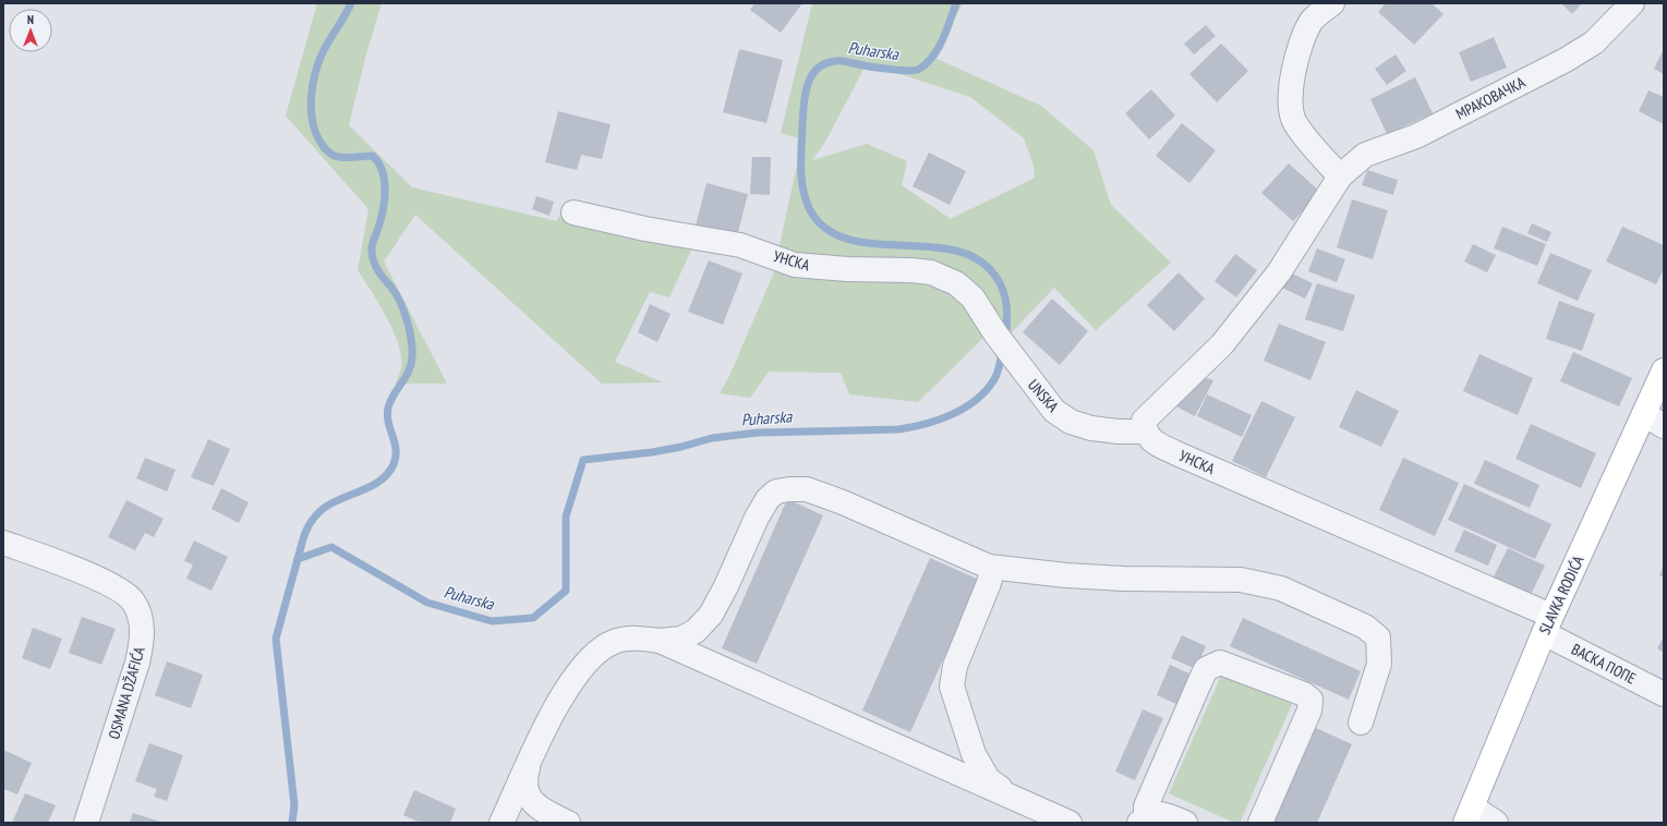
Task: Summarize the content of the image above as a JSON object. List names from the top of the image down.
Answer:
{
  "streets": {
    "main road": ["SLAVKA RODIĆA"],
    "street": [
      "МРАКОВАЧКА",
      "УНСКА",
      "UNSKA",
      "ВАСКА ПОПЕ",
      "OSMANA DŽAFIĆA"
    ]
  },
  "crossings": [
    ["УНСКА", "UNSKA"],
    ["УНСКА", "SLAVKA RODIĆA"],
    ["УНСКА", "ВАСКА ПОПЕ"],
    ["SLAVKA RODIĆA", "ВАСКА ПОПЕ"]
  ],
  "water": ["Puharska"],
  "north": "top"
}
